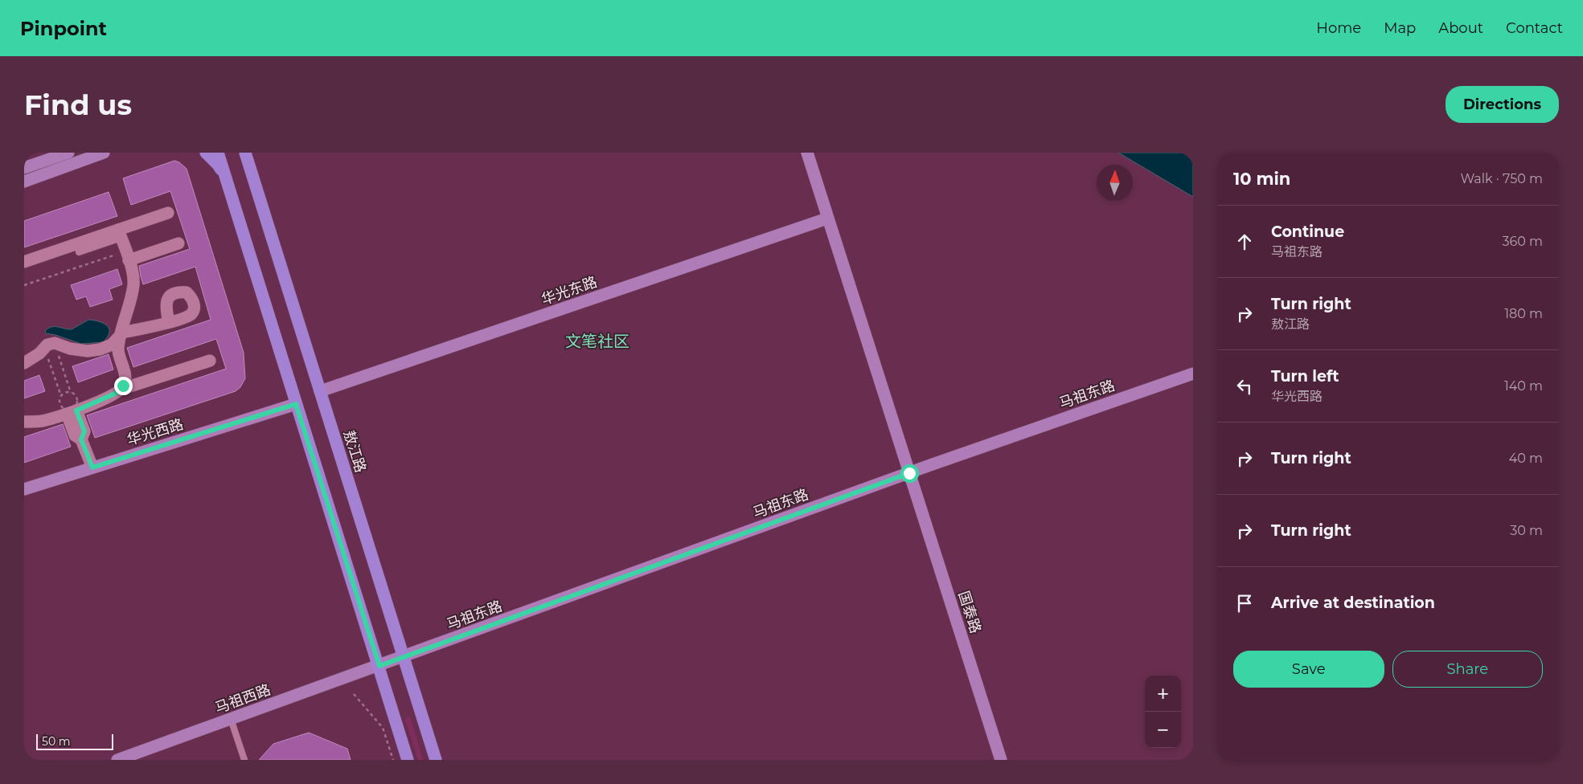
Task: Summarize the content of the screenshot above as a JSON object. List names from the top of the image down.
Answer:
{
  "streets": {
    "main road": ["敖江路"],
    "street": [
      "华光东路",
      "马祖东路",
      "华光西路",
      "国泰路",
      "马祖西路"
    ]
  },
  "crossings": [
    ["华光东路", "敖江路"],
    ["华光东路", "国泰路"],
    ["马祖东路", "敖江路"],
    ["马祖东路", "国泰路"],
    ["马祖东路", "马祖西路"]
  ],
  "districts": ["文笔社区"],
  "scale_bar": "50 m",
  "north": "top",
  "page": {
    "header": "Pinpoint",
    "nav": [
      "Home",
      "Map",
      "About",
      "Contact"
    ],
    "buttons": [
      "Directions",
      ["Save", "Share"]
    ],
    "title": "Find us",
    "heading": ["10 min", "Walk · 750 m"],
    "list": [
      ["Continue", "马祖东路", "360 m"],
      ["Turn right", "敖江路", "180 m"],
      ["Turn left", "华光西路", "140 m"],
      ["Turn right", "40 m"],
      ["Turn right", "30 m"],
      "Arrive at destination"
    ],
    "map_buttons": ["+", "−"],
    "scale": "50 m"
  }
}
